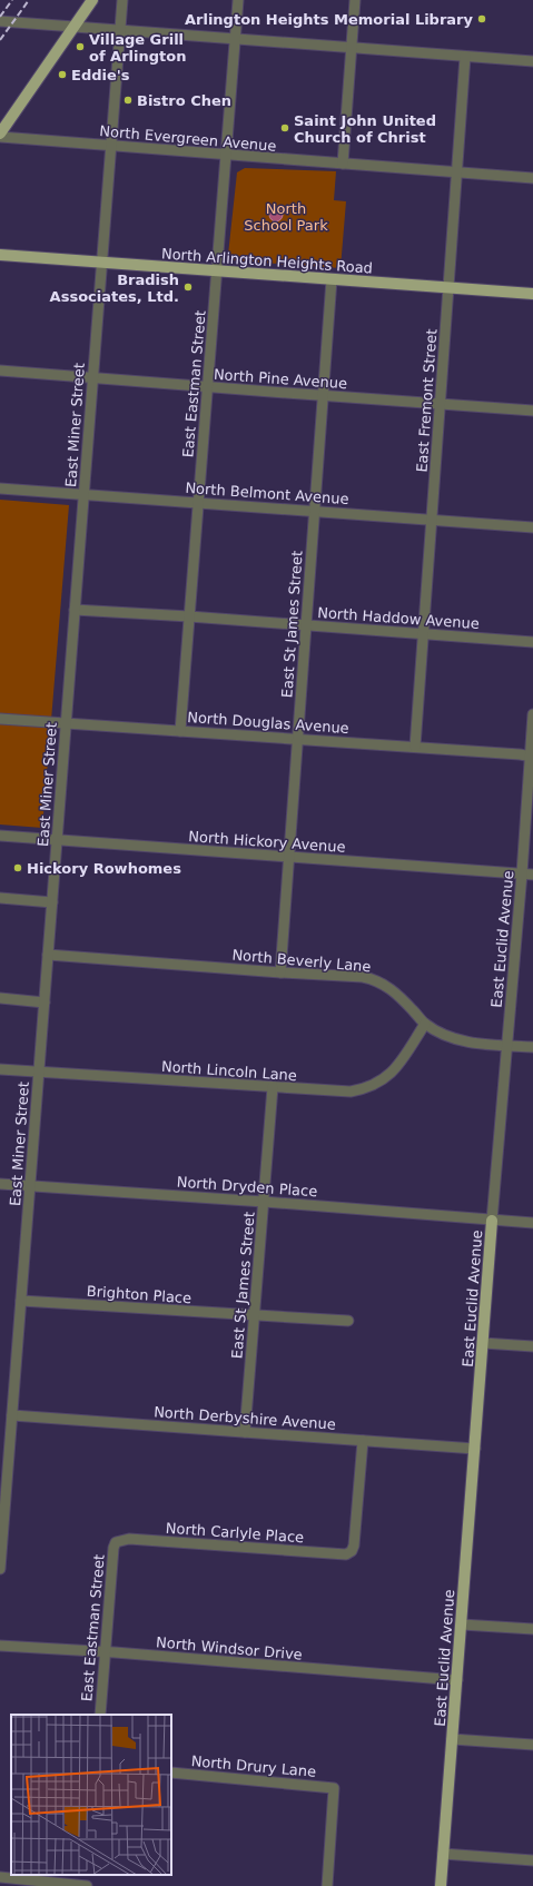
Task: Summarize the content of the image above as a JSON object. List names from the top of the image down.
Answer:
{
  "streets": {
    "main road": ["North Arlington Heights Road", "East Euclid Avenue"],
    "street": [
      "North Evergreen Avenue",
      "North Pine Avenue",
      "East Eastman Street",
      "East Fremont Street",
      "East Miner Street",
      "North Belmont Avenue",
      "North Haddow Avenue",
      "East St James Street",
      "North Douglas Avenue",
      "North Hickory Avenue",
      "North Beverly Lane",
      "North Lincoln Lane",
      "North Dryden Place",
      "Brighton Place",
      "North Derbyshire Avenue",
      "North Carlyle Place",
      "North Windsor Drive",
      "North Drury Lane"
    ]
  },
  "crossings": [
    ["North Evergreen Avenue", "East Eastman Street"],
    ["North Evergreen Avenue", "East Fremont Street"],
    ["North Evergreen Avenue", "East Miner Street"],
    ["North Arlington Heights Road", "East Eastman Street"],
    ["North Arlington Heights Road", "East Fremont Street"],
    ["North Arlington Heights Road", "East Miner Street"],
    ["North Arlington Heights Road", "East St James Street"],
    ["North Pine Avenue", "East Eastman Street"],
    ["North Pine Avenue", "East Fremont Street"],
    ["North Pine Avenue", "East Miner Street"],
    ["North Pine Avenue", "East St James Street"],
    ["East Eastman Street", "North Belmont Avenue"],
    ["East Eastman Street", "North Haddow Avenue"],
    ["East Eastman Street", "North Douglas Avenue"],
    ["East Eastman Street", "North Carlyle Place"],
    ["East Eastman Street", "North Windsor Drive"],
    ["East Fremont Street", "North Belmont Avenue"],
    ["East Fremont Street", "North Haddow Avenue"],
    ["East Fremont Street", "North Douglas Avenue"],
    ["East Miner Street", "North Belmont Avenue"],
    ["East Miner Street", "North Haddow Avenue"],
    ["East Miner Street", "North Douglas Avenue"],
    ["East Miner Street", "North Hickory Avenue"],
    ["East Miner Street", "North Beverly Lane"],
    ["East Miner Street", "North Lincoln Lane"],
    ["East Miner Street", "North Dryden Place"],
    ["East Miner Street", "Brighton Place"],
    ["East Miner Street", "North Derbyshire Avenue"],
    ["North Belmont Avenue", "East St James Street"],
    ["North Haddow Avenue", "East St James Street"],
    ["East St James Street", "North Douglas Avenue"],
    ["East St James Street", "North Hickory Avenue"],
    ["East St James Street", "North Beverly Lane"],
    ["East St James Street", "North Lincoln Lane"],
    ["East St James Street", "North Dryden Place"],
    ["East St James Street", "Brighton Place"],
    ["East St James Street", "North Derbyshire Avenue"],
    ["North Douglas Avenue", "East Euclid Avenue"],
    ["North Hickory Avenue", "East Euclid Avenue"],
    ["East Euclid Avenue", "North Beverly Lane"],
    ["East Euclid Avenue", "North Dryden Place"],
    ["East Euclid Avenue", "North Derbyshire Avenue"],
    ["East Euclid Avenue", "North Windsor Drive"],
    ["North Beverly Lane", "North Lincoln Lane"],
    ["North Derbyshire Avenue", "North Carlyle Place"]
  ],
  "parks": ["North School Park"],
  "places": [
    "Arlington Heights Memorial Library",
    "Village Grill of Arlington",
    "Eddie's",
    "Bistro Chen",
    "Saint John United Church of Christ",
    "Bradish Associates, Ltd.",
    "Hickory Rowhomes"
  ]
}
